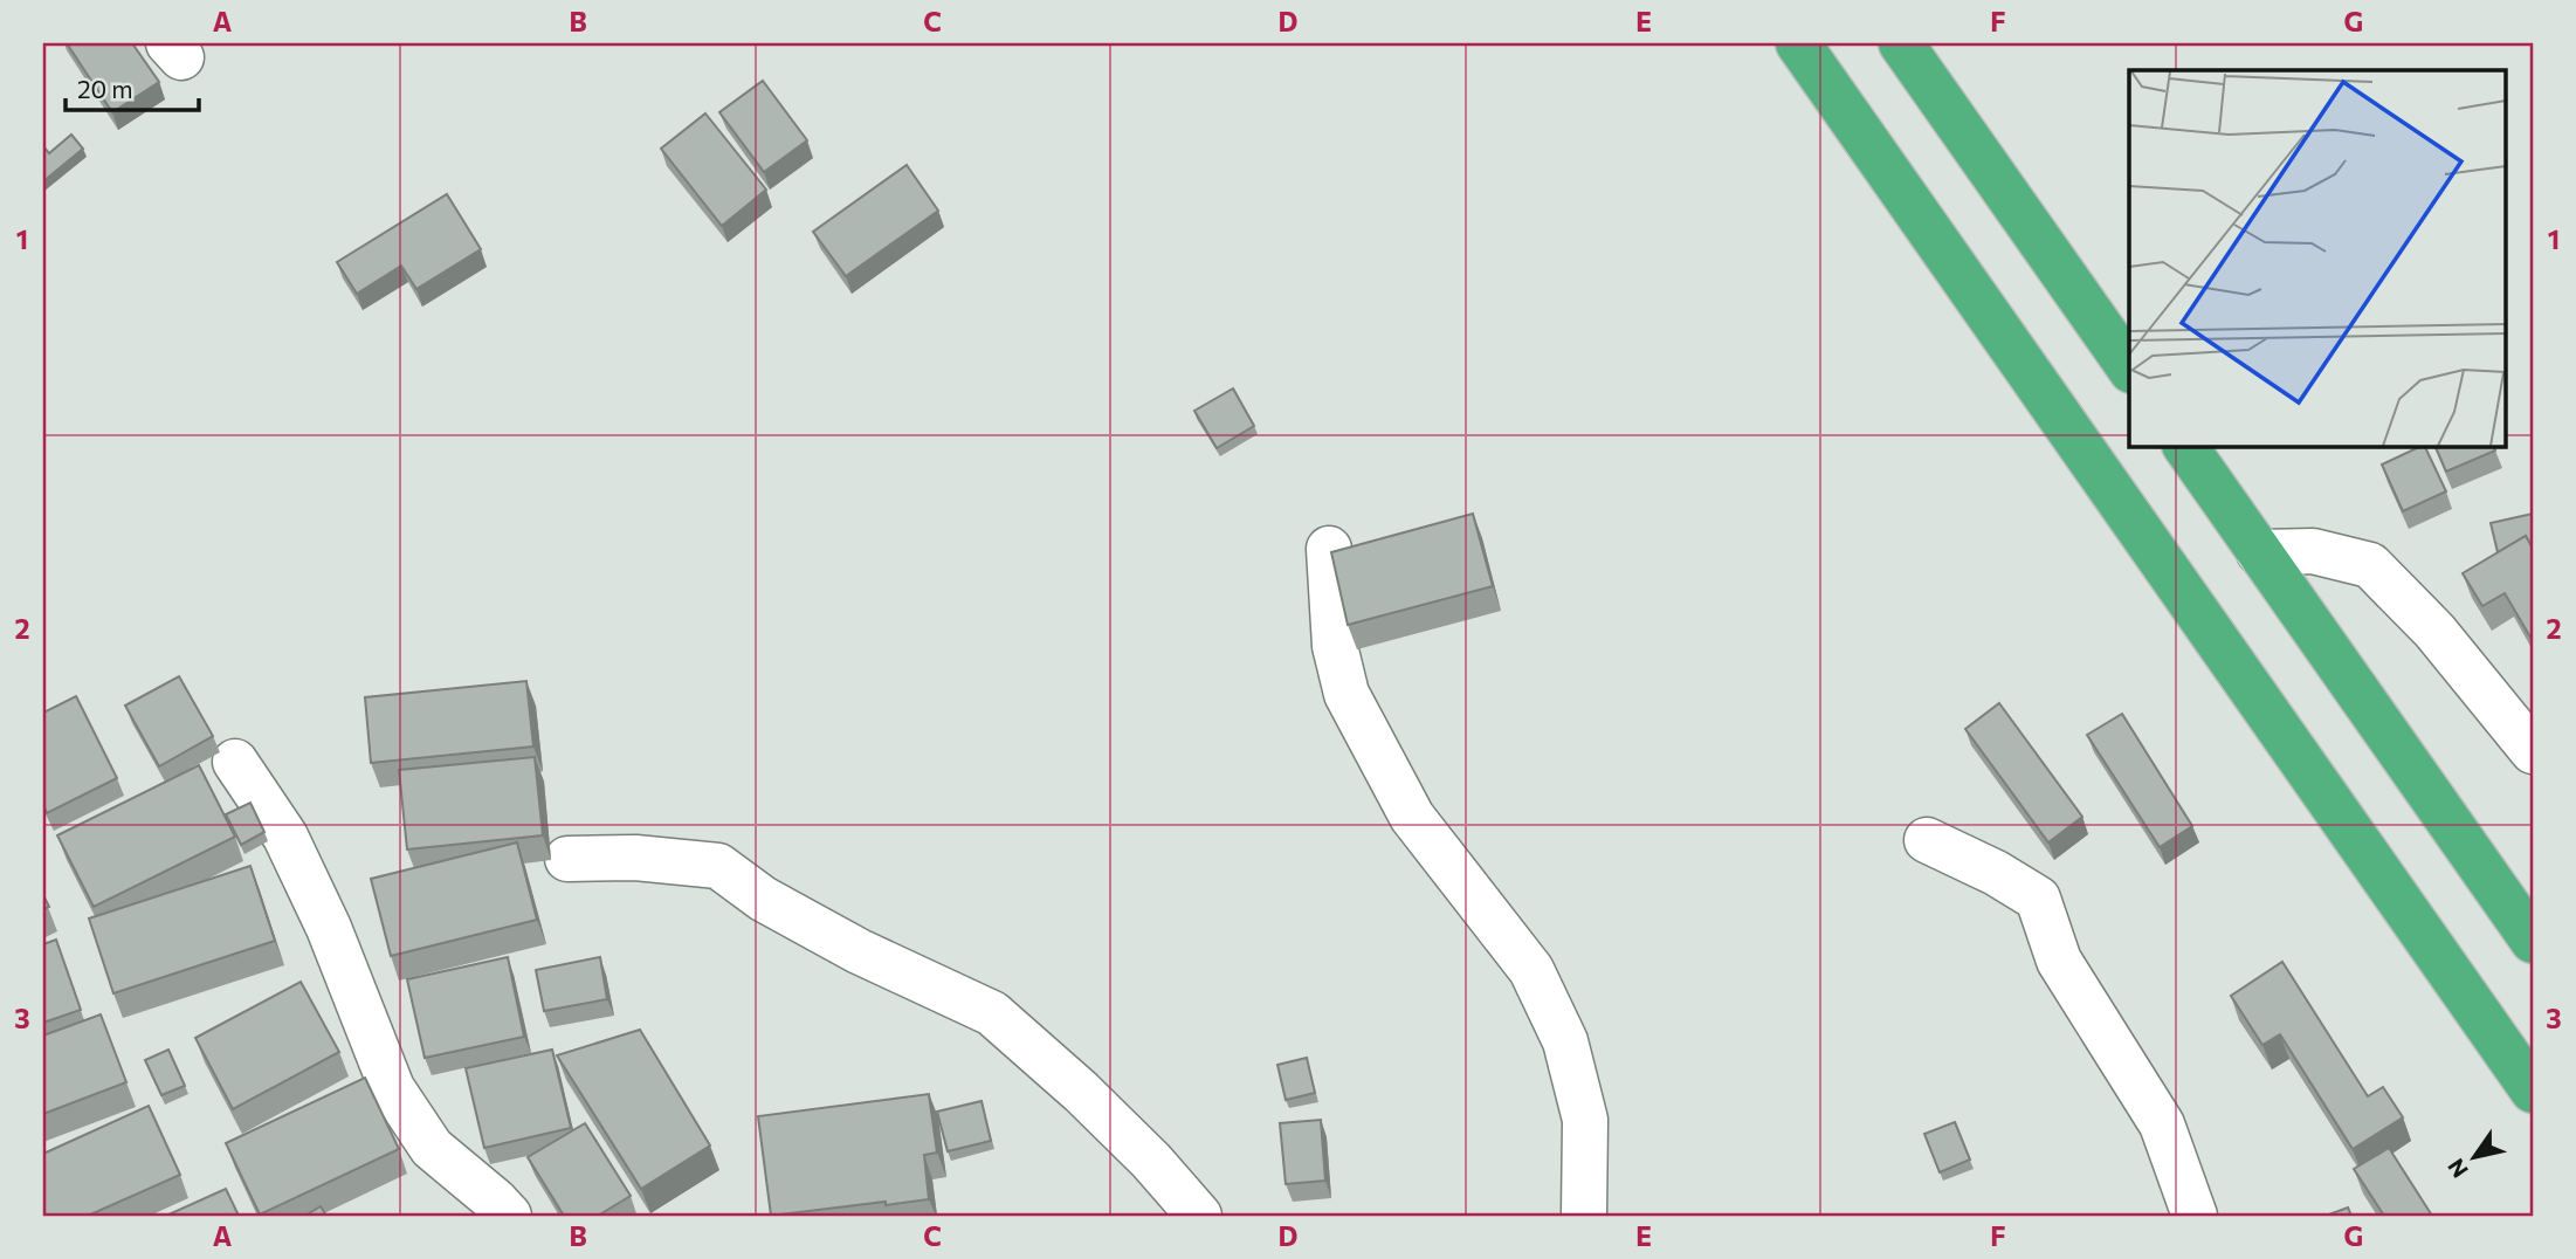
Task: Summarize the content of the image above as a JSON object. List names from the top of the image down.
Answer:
{
  "scale_bar": "20 m",
  "north": "bottom left",
  "grid": {
    "columns": [
      "A",
      "B",
      "C",
      "D",
      "E",
      "F",
      "G"
    ],
    "rows": ["1", "2", "3"]
  }
}
